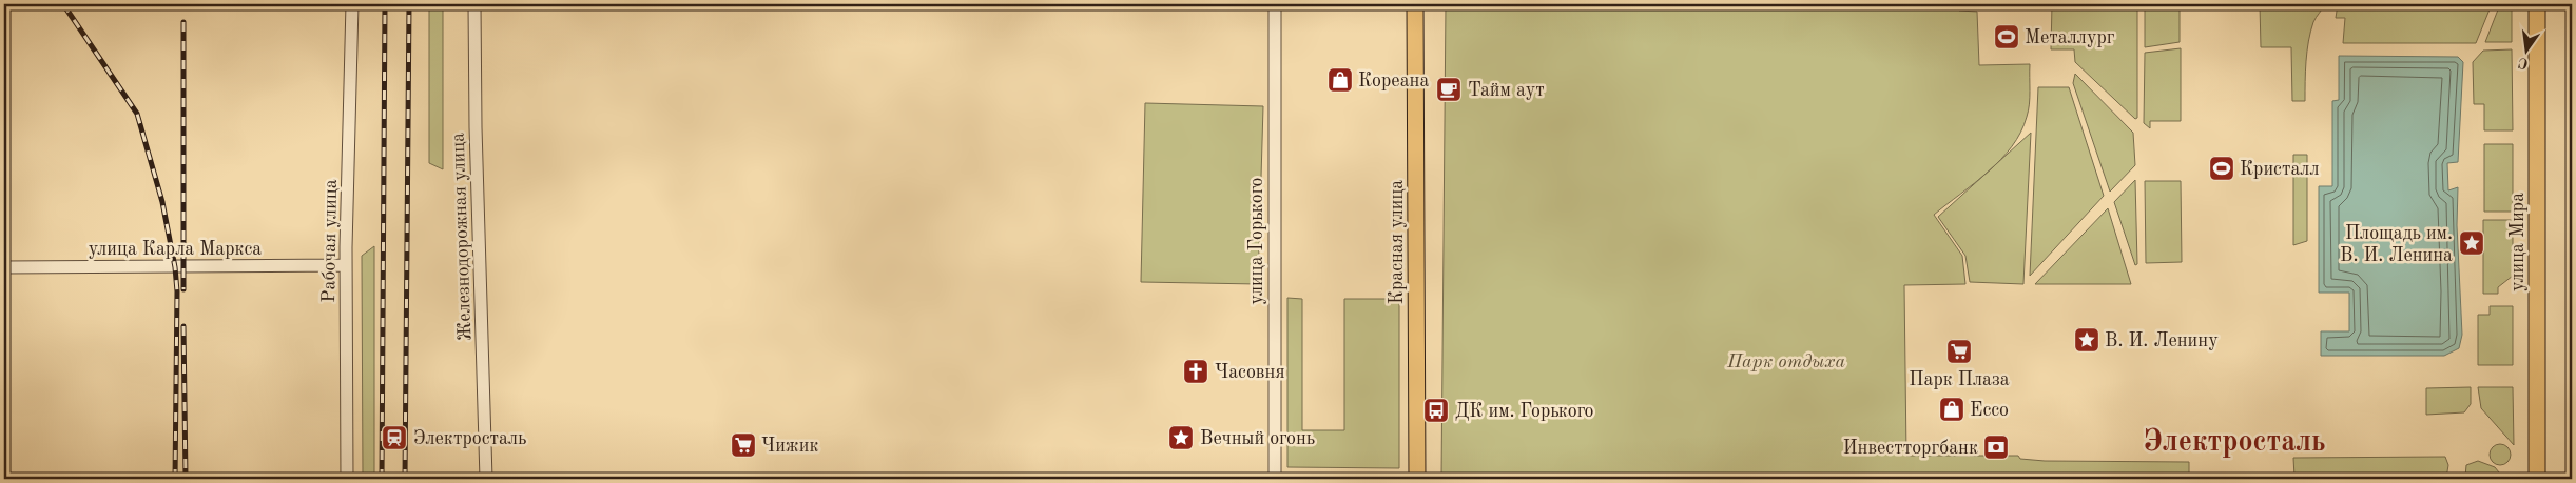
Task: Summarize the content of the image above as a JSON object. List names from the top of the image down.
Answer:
{
  "streets": {
    "main road": ["Красная улица", "улица Мира"],
    "street": [
      "Железнодорожная улица",
      "Рабочая улица",
      "улица Горького",
      "улица Карла Маркса"
    ]
  },
  "crossings": [
    ["Рабочая улица", "улица Карла Маркса"]
  ],
  "districts": ["Электросталь"],
  "parks": ["Парк отдыха"],
  "places": {
    "sports": ["Металлург", "Кристалл"],
    "shop": ["Кореана", "Ecco"],
    "cafe": ["Тайм аут"],
    "place": ["Площадь им. В. И. Ленина", "В. И. Ленину", "Вечный огонь"],
    "supermarket": ["Парк Плаза", "Чижик"],
    "church": ["Часовня"],
    "bus stop": ["ДК им. Горького"],
    "station": ["Электросталь"],
    "bank": ["Инвестторгбанк"]
  },
  "north": "bottom"
}
